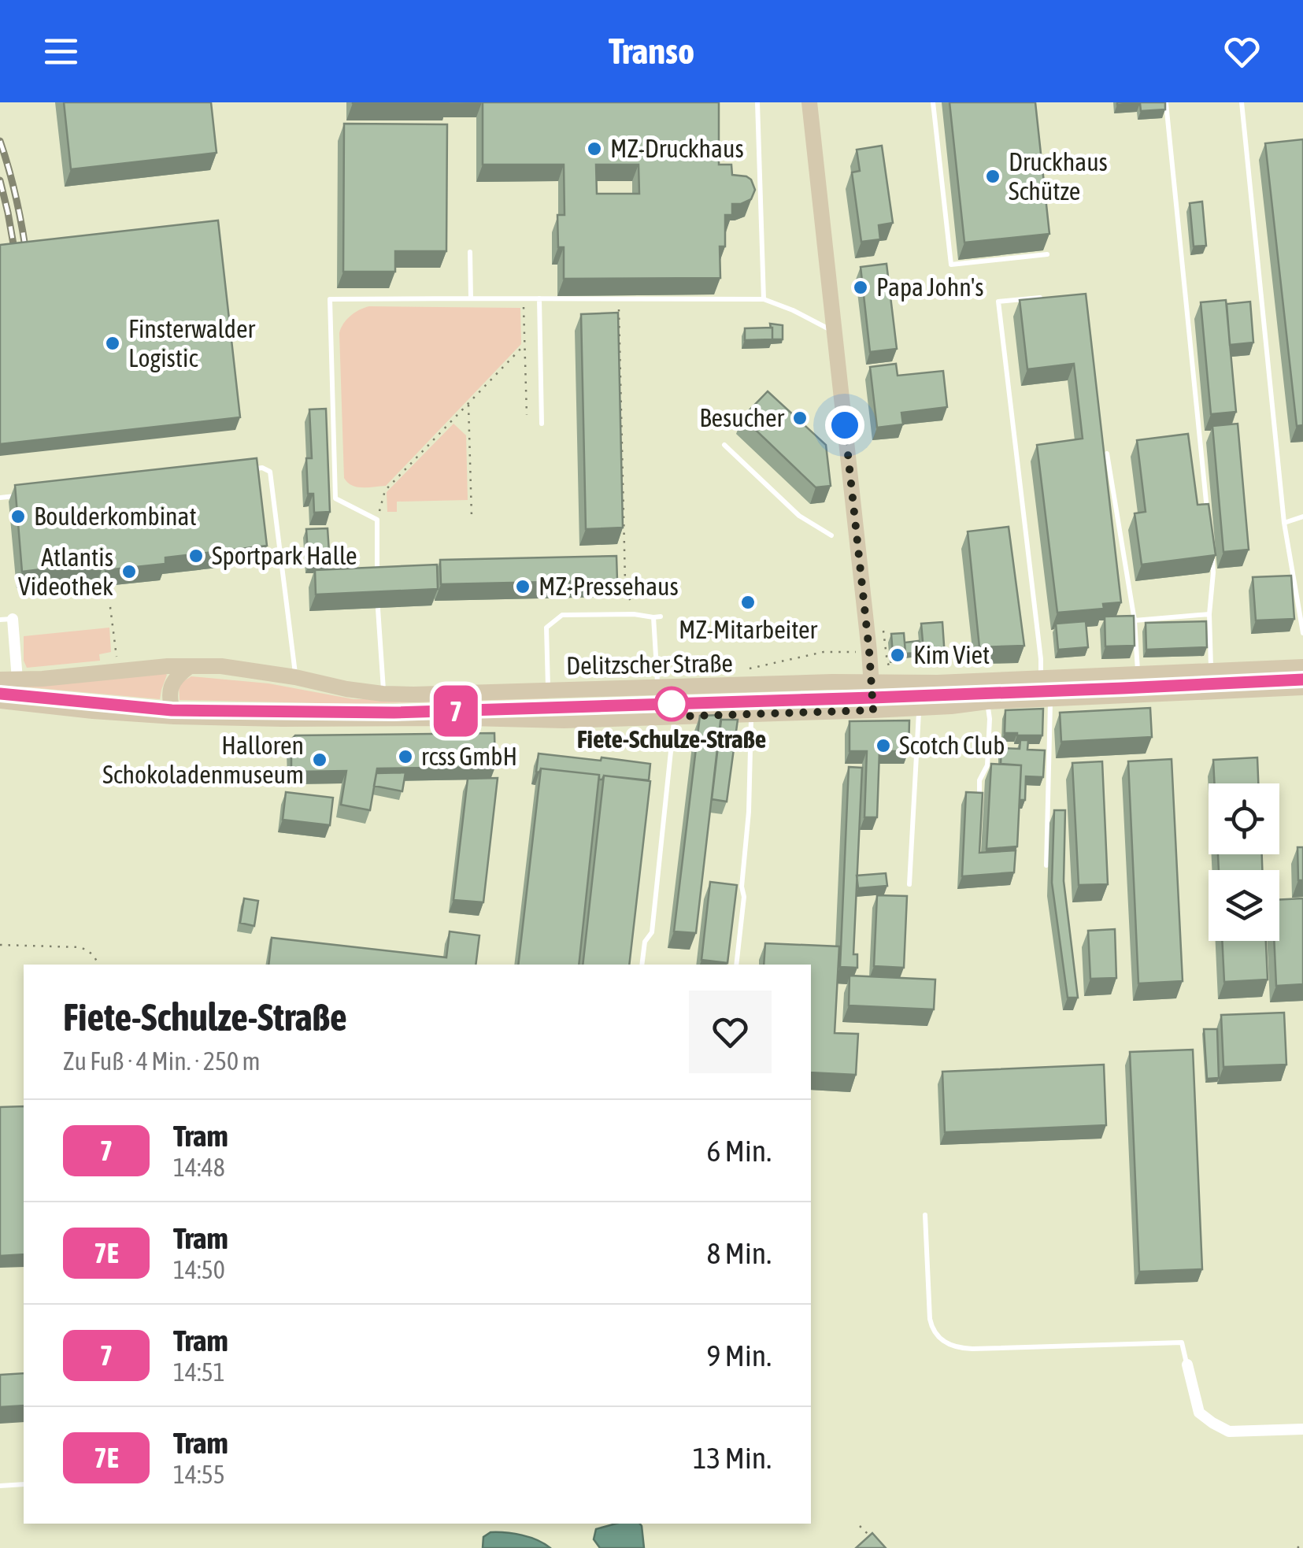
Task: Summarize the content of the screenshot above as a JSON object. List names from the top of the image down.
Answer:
{
  "streets": {
    "main road": ["Delitzscher Straße"]
  },
  "places": [
    "MZ-Druckhaus",
    "Druckhaus Schütze",
    "Papa John's",
    "Finsterwalder Logistic",
    "Besucher",
    "Boulderkombinat",
    "Sportpark Halle",
    "Atlantis Videothek",
    "MZ-Pressehaus",
    "MZ-Mitarbeiter",
    "Kim Viet",
    "Fiete-Schulze-Straße",
    "Scotch Club",
    "rcss GmbH",
    "Halloren Schokoladenmuseum"
  ],
  "lines": ["tram line 7"],
  "page": {
    "header": "Transo",
    "on_map": "7",
    "heading": ["Fiete-Schulze-Straße", "Zu Fuß · 4 Min. · 250 m"],
    "list": [
      {
        "mark": "7",
        "name": "Tram",
        "note": "14:48",
        "value": "6 Min."
      },
      {
        "mark": "7E",
        "name": "Tram",
        "note": "14:50",
        "value": "8 Min."
      },
      {
        "mark": "7",
        "name": "Tram",
        "note": "14:51",
        "value": "9 Min."
      },
      {
        "mark": "7E",
        "name": "Tram",
        "note": "14:55",
        "value": "13 Min."
      }
    ]
  }
}
